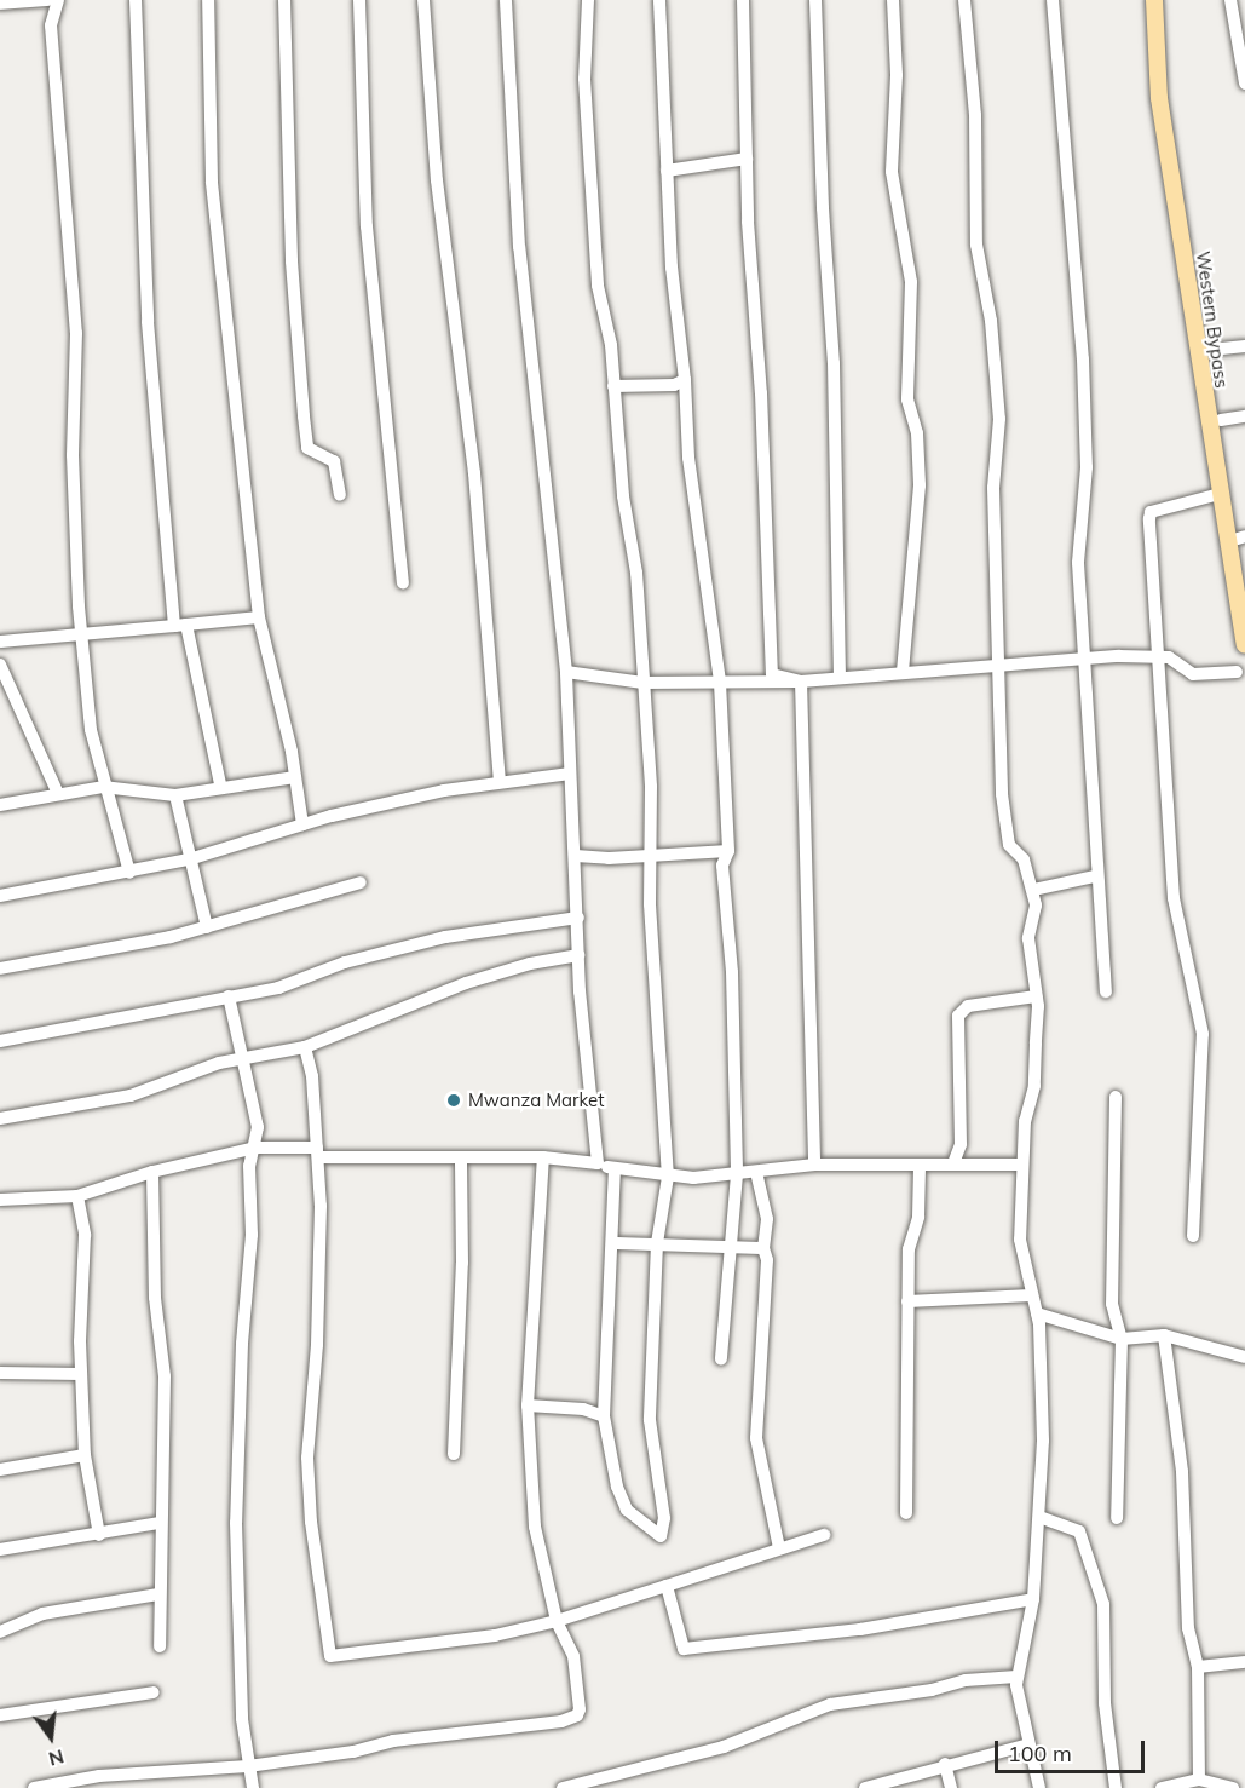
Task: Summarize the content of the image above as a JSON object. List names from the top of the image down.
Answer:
{
  "streets": {
    "main road": ["Western Bypass"]
  },
  "places": ["Mwanza Market"],
  "scale_bar": "100 m",
  "north": "bottom"
}
